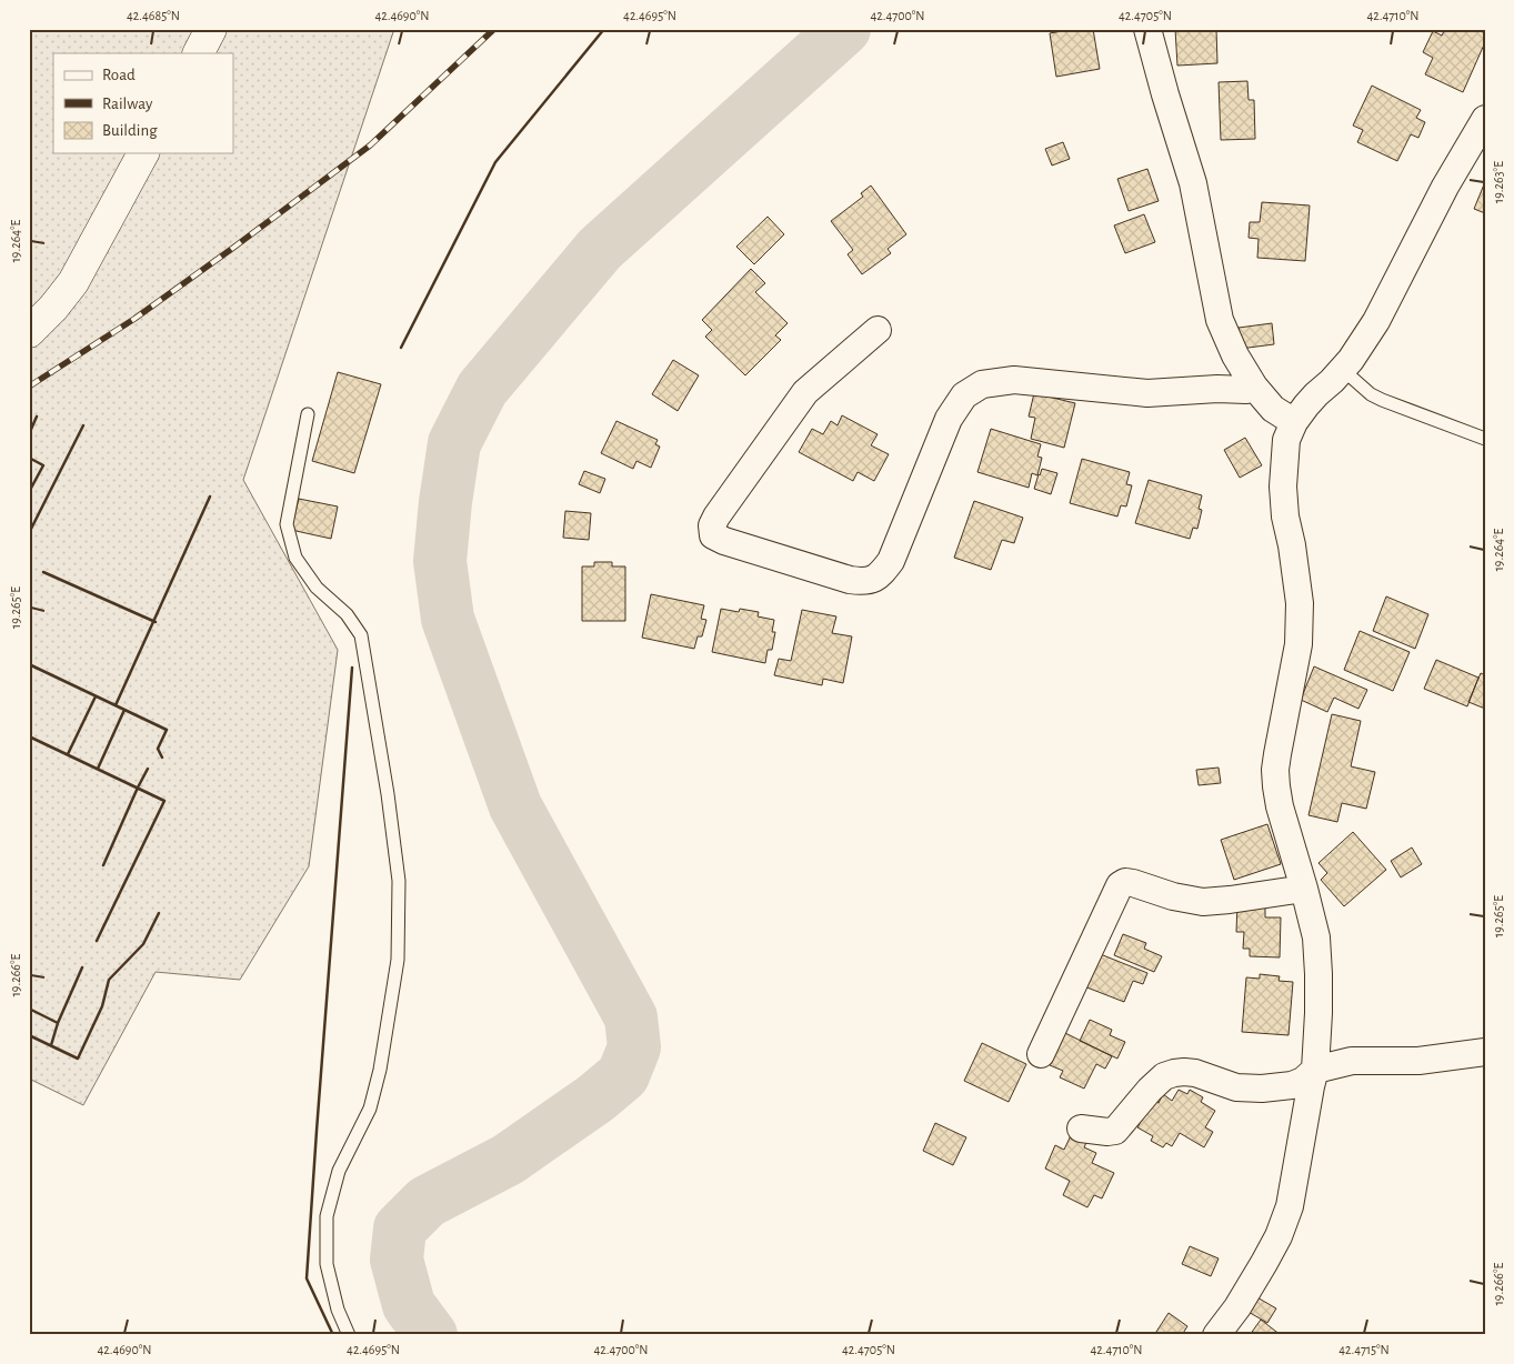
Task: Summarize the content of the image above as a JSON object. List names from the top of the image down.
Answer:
{
  "legend": ["Road", "Railway", "Building"],
  "coordinates": [
    "42.4685°N",
    "42.4690°N",
    "42.4695°N",
    "42.4700°N",
    "42.4705°N",
    "42.4710°N",
    "19.263°E",
    "19.264°E",
    "19.265°E",
    "19.266°E",
    "42.4715°N"
  ]
}
